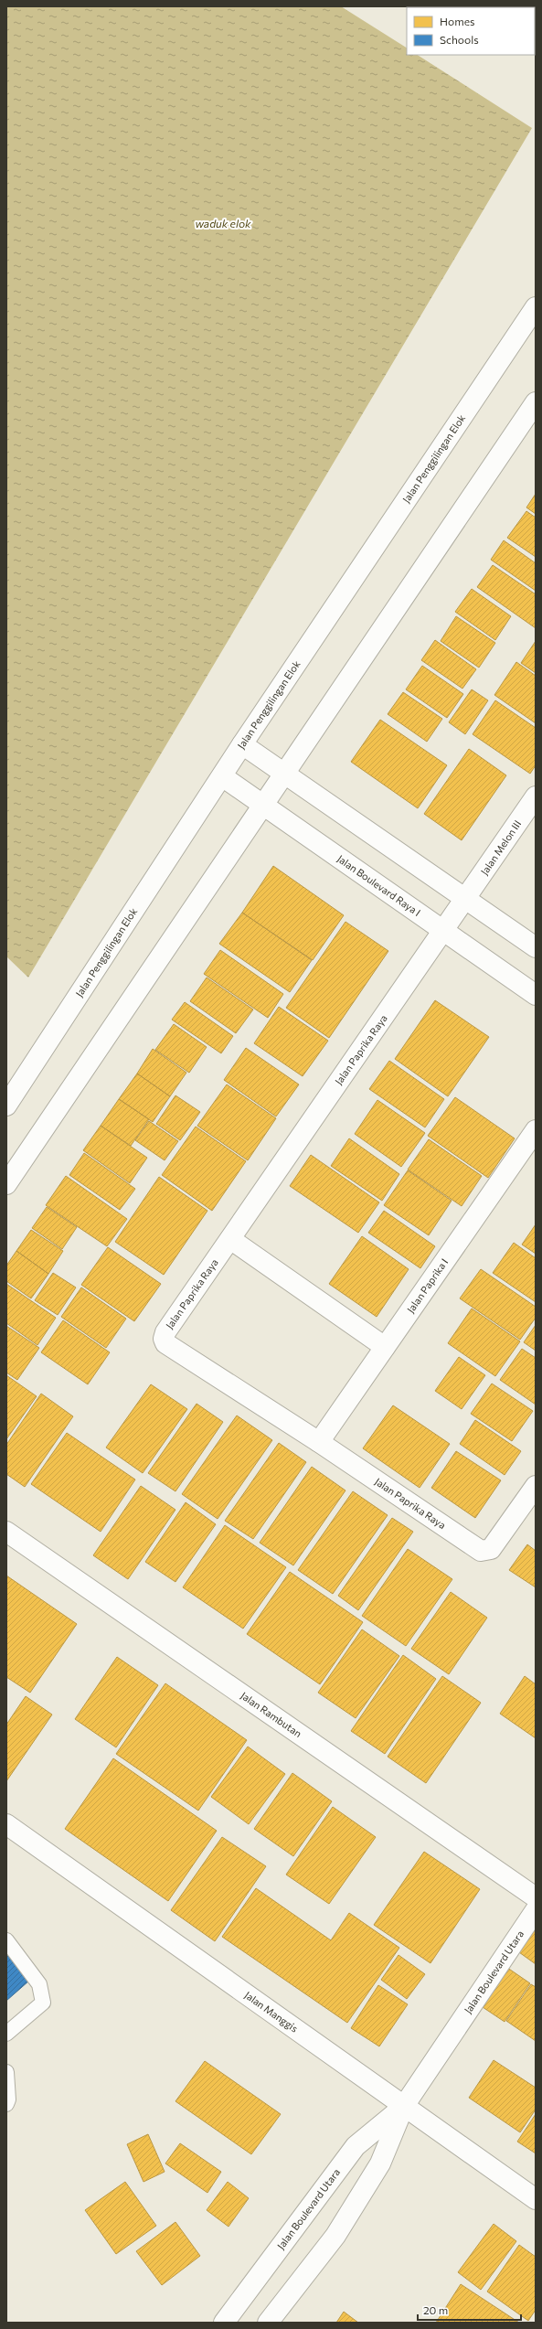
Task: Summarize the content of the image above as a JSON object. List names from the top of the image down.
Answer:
{
  "streets": {
    "street": [
      "Jalan Penggilingan Elok",
      "Jalan Melon III",
      "Jalan Boulevard Raya I",
      "Jalan Paprika Raya",
      "Jalan Paprika I",
      "Jalan Rambutan",
      "Jalan Boulevard Utara",
      "Jalan Manggis"
    ]
  },
  "crossings": [
    ["Jalan Penggilingan Elok", "Jalan Boulevard Raya I"],
    ["Jalan Melon III", "Jalan Paprika Raya"],
    ["Jalan Boulevard Raya I", "Jalan Paprika Raya"],
    ["Jalan Paprika Raya", "Jalan Paprika I"],
    ["Jalan Boulevard Utara", "Jalan Manggis"]
  ],
  "water": ["waduk elok"],
  "legend": ["Homes", "Schools"],
  "scale_bar": "20 m"
}
